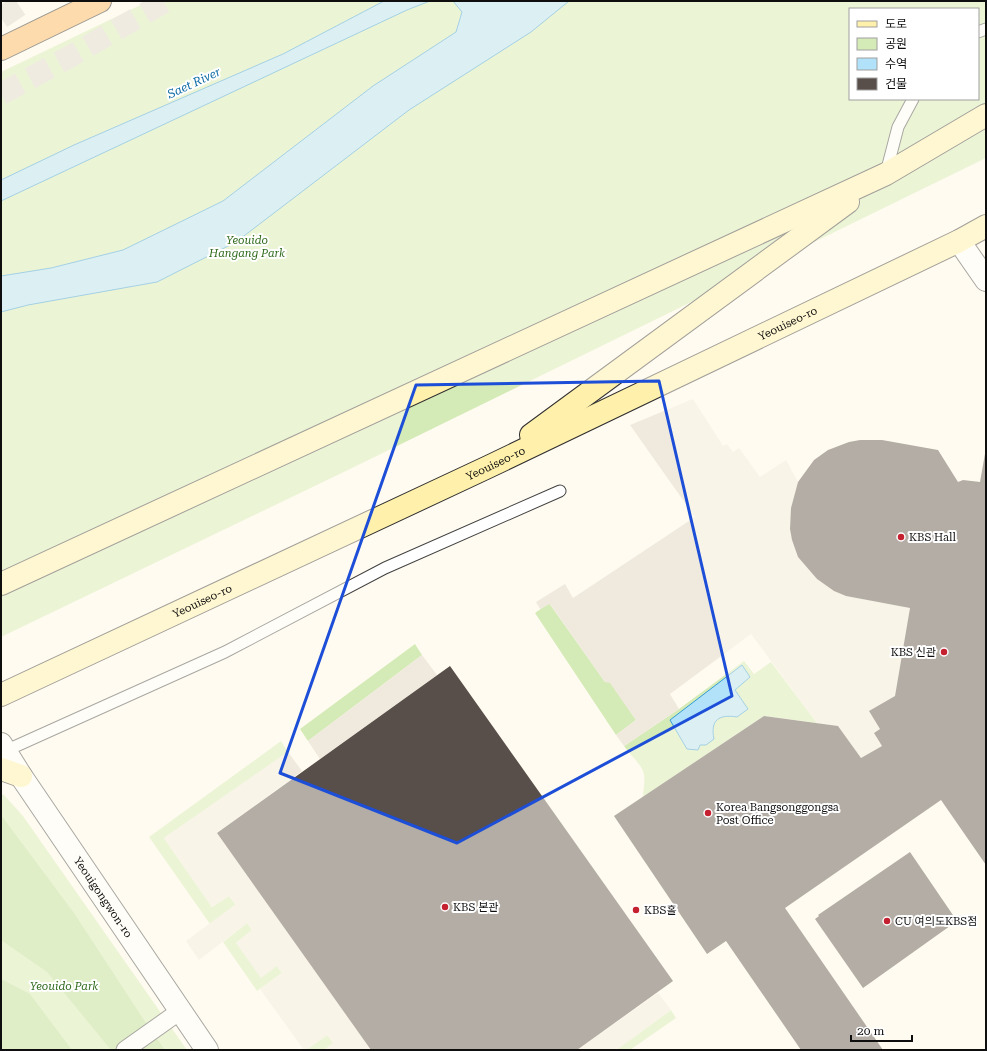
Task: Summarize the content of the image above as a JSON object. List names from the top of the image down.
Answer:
{
  "streets": {
    "main road": ["Yeouiseo-ro"],
    "street": ["Yeouigongwon-ro"]
  },
  "water": ["Saet River"],
  "parks": ["Yeouido Hangang Park", "Yeouido Park"],
  "places": [
    "KBS Hall",
    "KBS 신관",
    "Korea Bangsonggongsa Post Office",
    "KBS 본관",
    "KBS홀",
    "CU 여의도KBS점"
  ],
  "legend": [
    "도로",
    "공원",
    "수역",
    "건물"
  ],
  "scale_bar": "20 m"
}
